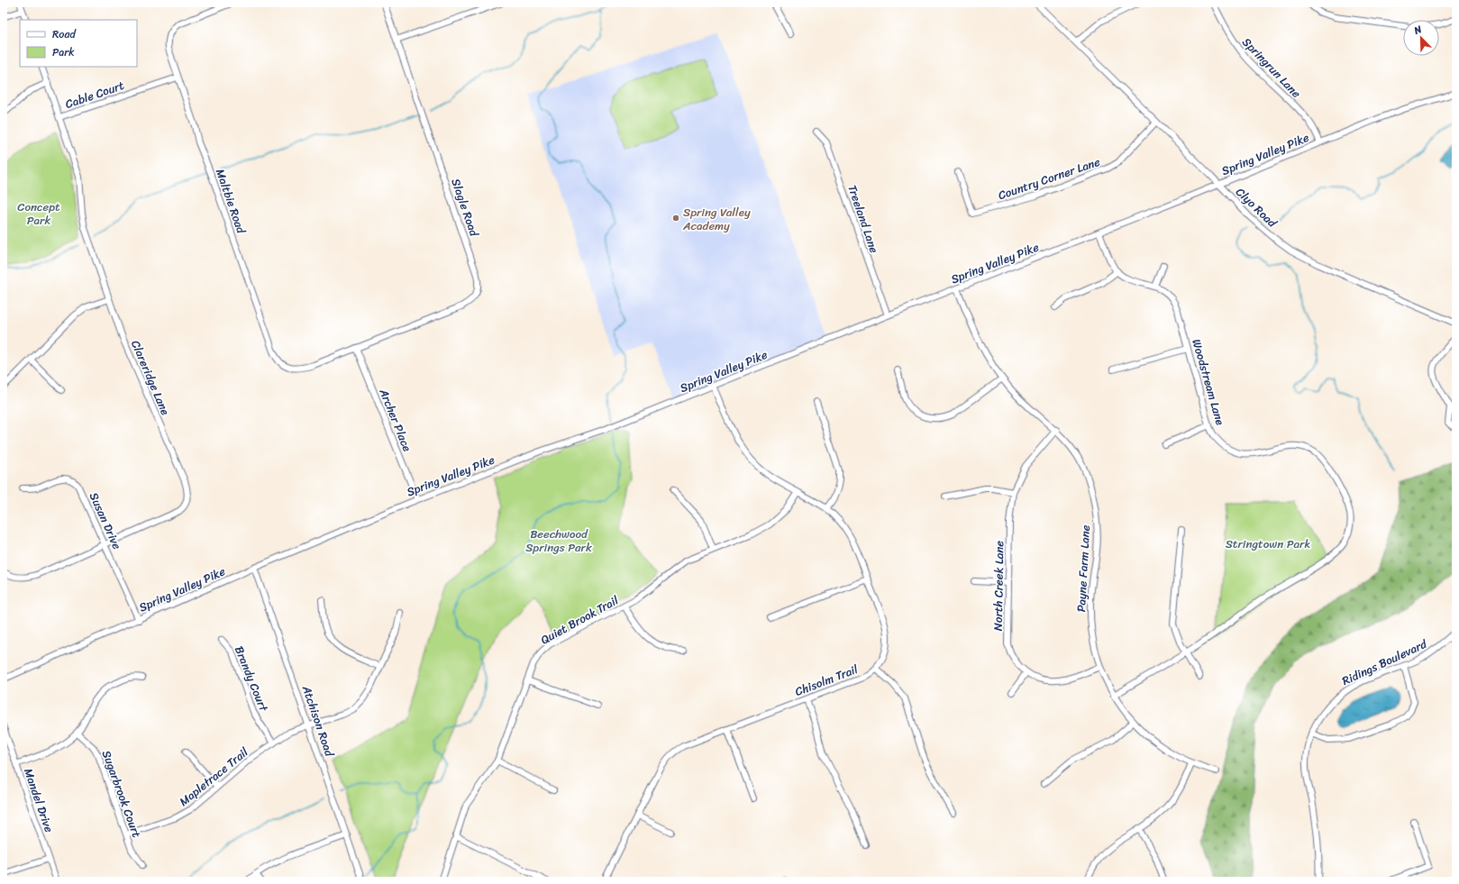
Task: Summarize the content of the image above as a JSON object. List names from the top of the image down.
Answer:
{
  "streets": {
    "street": [
      "Springrun Lane",
      "Cable Court",
      "Spring Valley Pike",
      "Country Corner Lane",
      "Maltbie Road",
      "Slagle Road",
      "Clyo Road",
      "Treeland Lane",
      "Clareridge Lane",
      "Woodstream Lane",
      "Archer Place",
      "Susan Drive",
      "Payne Farm Lane",
      "North Creek Lane",
      "Quiet Brook Trail",
      "Ridings Boulevard",
      "Brandy Court",
      "Chisolm Trail",
      "Atchison Road",
      "Mapletrace Trail",
      "Sugarbrook Court",
      "Mandel Drive"
    ]
  },
  "crossings": [
    ["Springrun Lane", "Spring Valley Pike"],
    ["Cable Court", "Maltbie Road"],
    ["Cable Court", "Clareridge Lane"],
    ["Spring Valley Pike", "Clyo Road"],
    ["Spring Valley Pike", "Treeland Lane"],
    ["Spring Valley Pike", "Archer Place"],
    ["Spring Valley Pike", "Susan Drive"],
    ["Spring Valley Pike", "Payne Farm Lane"],
    ["Spring Valley Pike", "Chisolm Trail"],
    ["Spring Valley Pike", "Atchison Road"],
    ["Country Corner Lane", "Clyo Road"],
    ["Maltbie Road", "Slagle Road"],
    ["Maltbie Road", "Archer Place"],
    ["Slagle Road", "Archer Place"],
    ["Clareridge Lane", "Susan Drive"],
    ["Woodstream Lane", "Payne Farm Lane"],
    ["Payne Farm Lane", "North Creek Lane"],
    ["Quiet Brook Trail", "Chisolm Trail"],
    ["Brandy Court", "Mapletrace Trail"],
    ["Atchison Road", "Mapletrace Trail"],
    ["Mapletrace Trail", "Sugarbrook Court"]
  ],
  "parks": ["Concept Park", "Beechwood Springs Park", "Stringtown Park"],
  "places": ["Spring Valley Academy"],
  "legend": ["Road", "Park"],
  "north": "top left"
}
